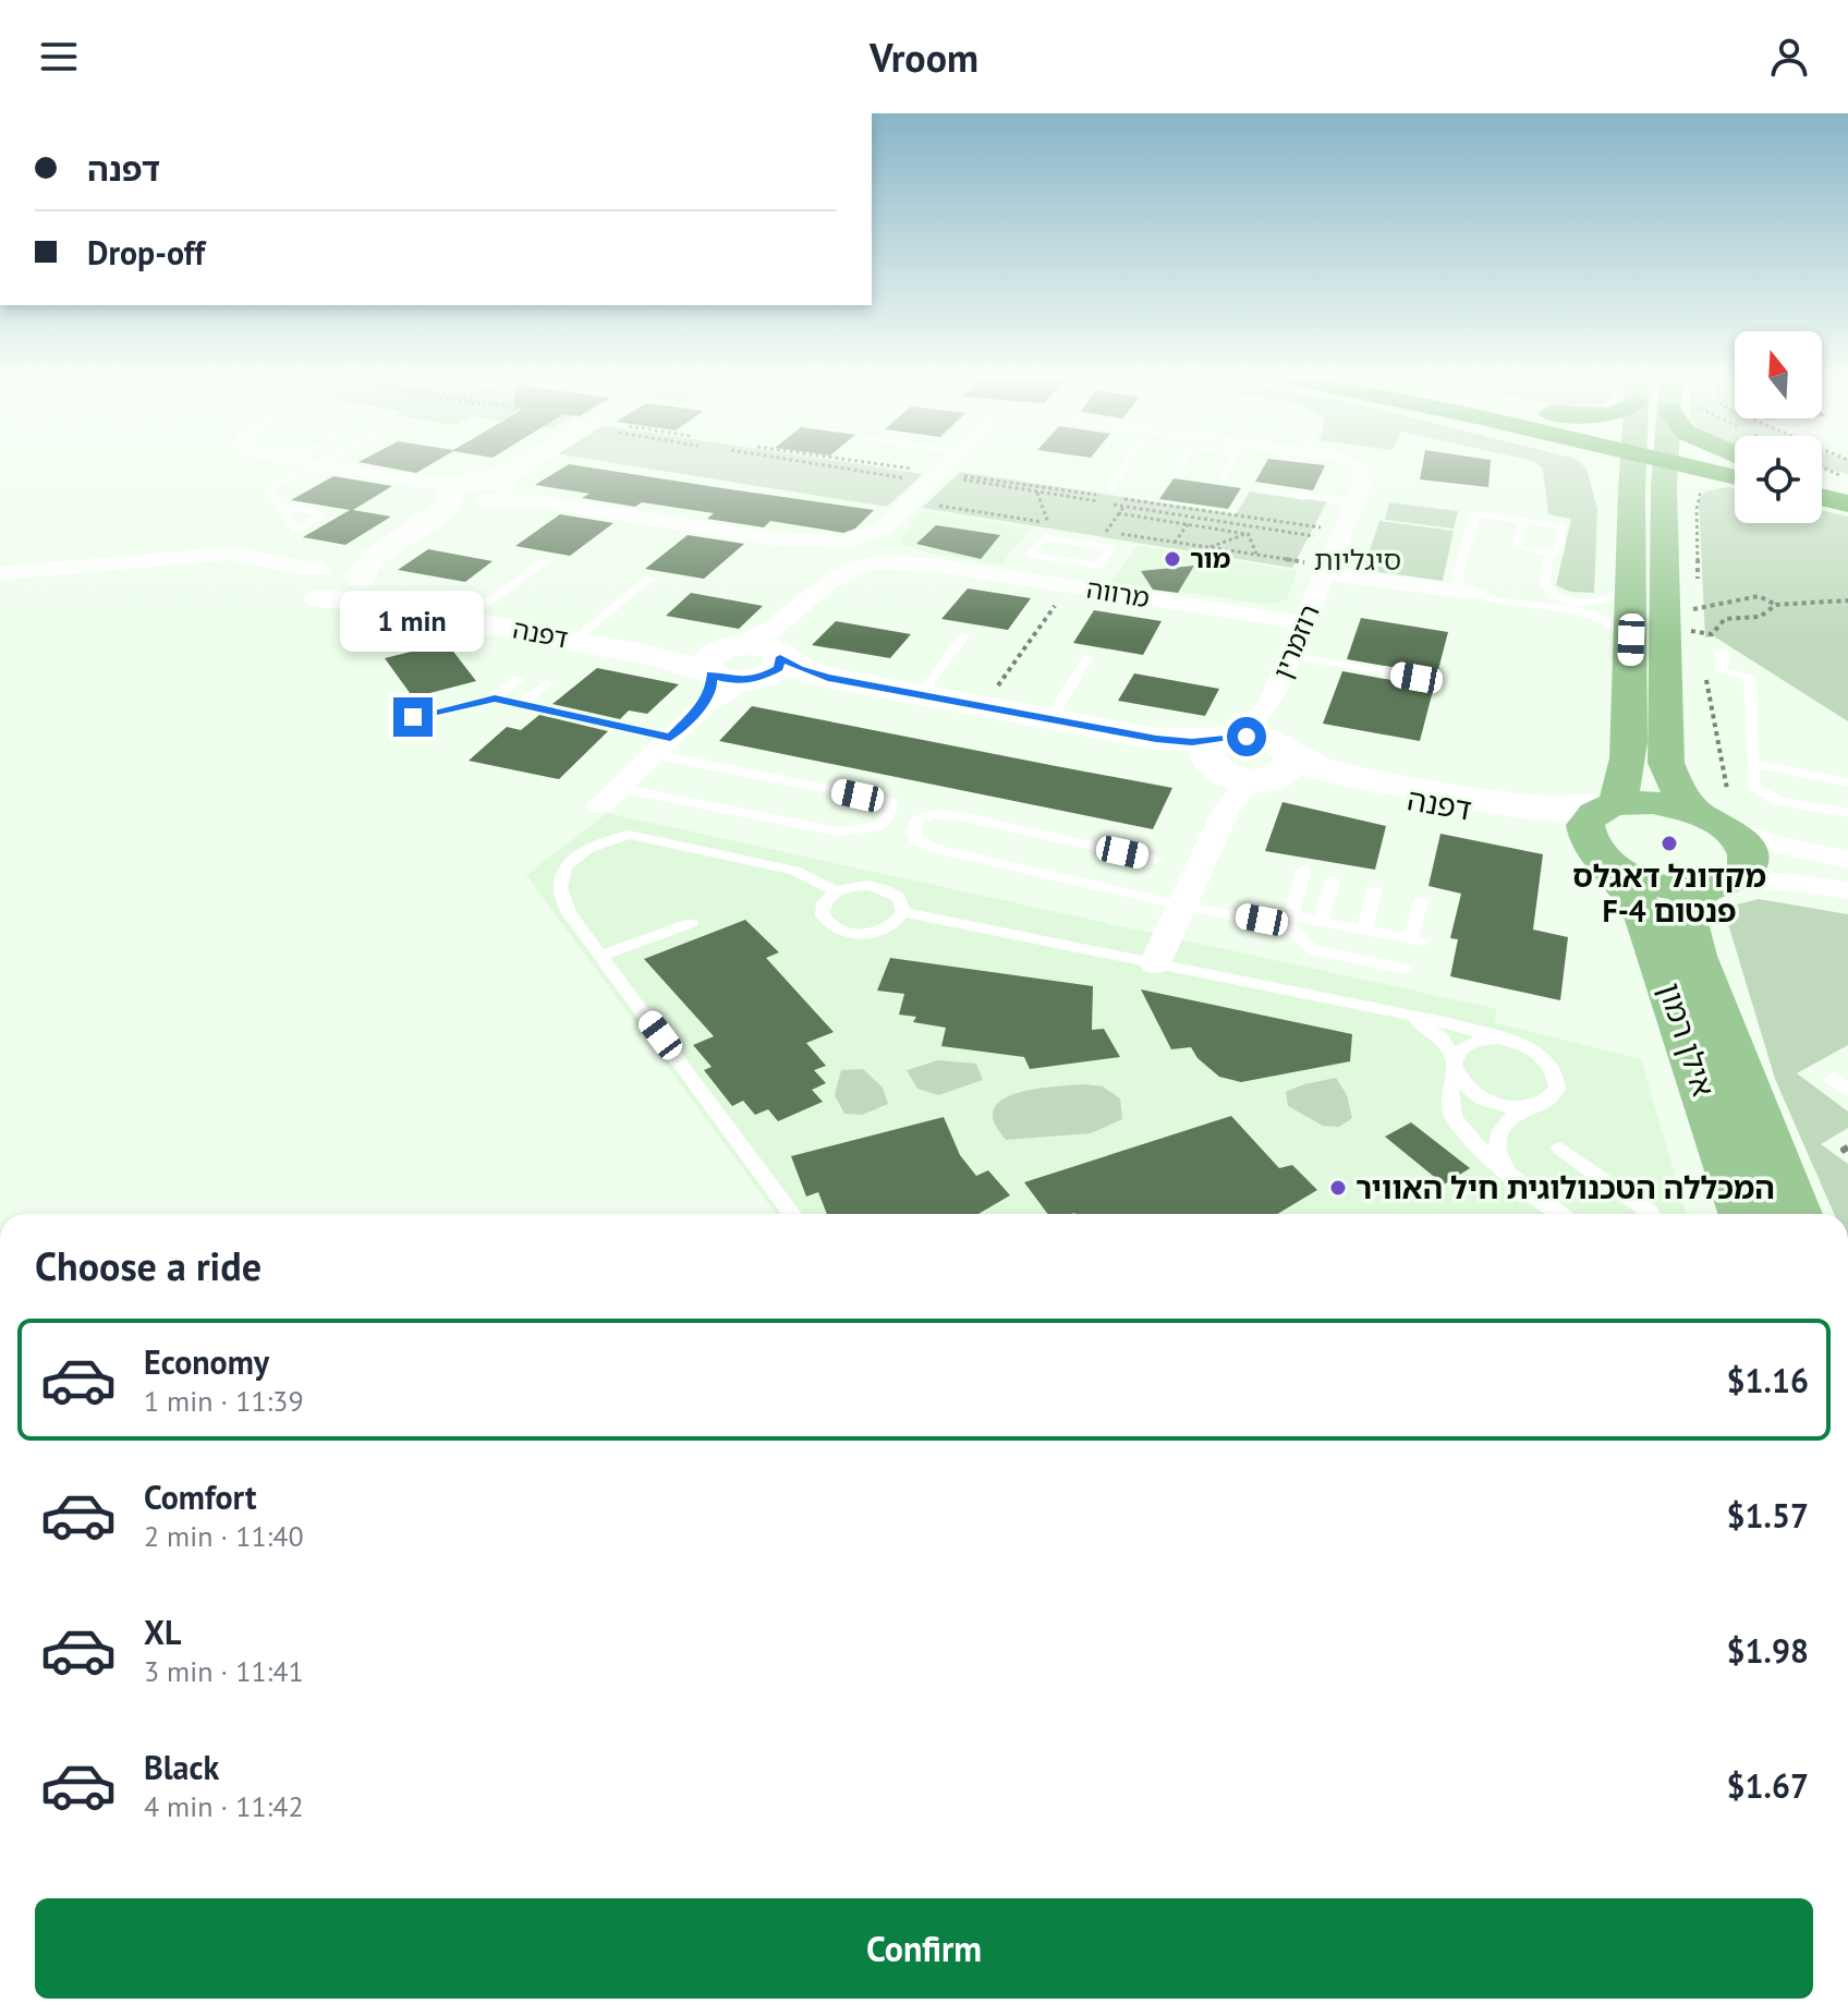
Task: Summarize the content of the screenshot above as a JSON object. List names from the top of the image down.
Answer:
{
  "streets": {
    "main road": ["אילן רמון"],
    "street": ["מרווה", "דפנה", "רוזמרין"]
  },
  "crossings": [
    ["מרווה", "רוזמרין"],
    ["דפנה", "רוזמרין"],
    ["דפנה", "אילן רמון"]
  ],
  "districts": ["סיגליות"],
  "places": ["מור", "מקדונל דאגלס F-4 פנטום", "המכללה הטכנולוגית חיל האוויר"],
  "north": "top",
  "page": {
    "header": "Vroom",
    "banner": ["דפנה", "Drop-off"],
    "bubble": "1 min",
    "heading": "Choose a ride",
    "list": [
      {
        "name": "Economy",
        "note": "1 min · 11:39",
        "value": "$1.16"
      },
      {
        "name": "Comfort",
        "note": "2 min · 11:40",
        "value": "$1.57"
      },
      {
        "name": "XL",
        "note": "3 min · 11:41",
        "value": "$1.98"
      },
      {
        "name": "Black",
        "note": "4 min · 11:42",
        "value": "$1.67"
      }
    ],
    "buttons": "Confirm"
  }
}
